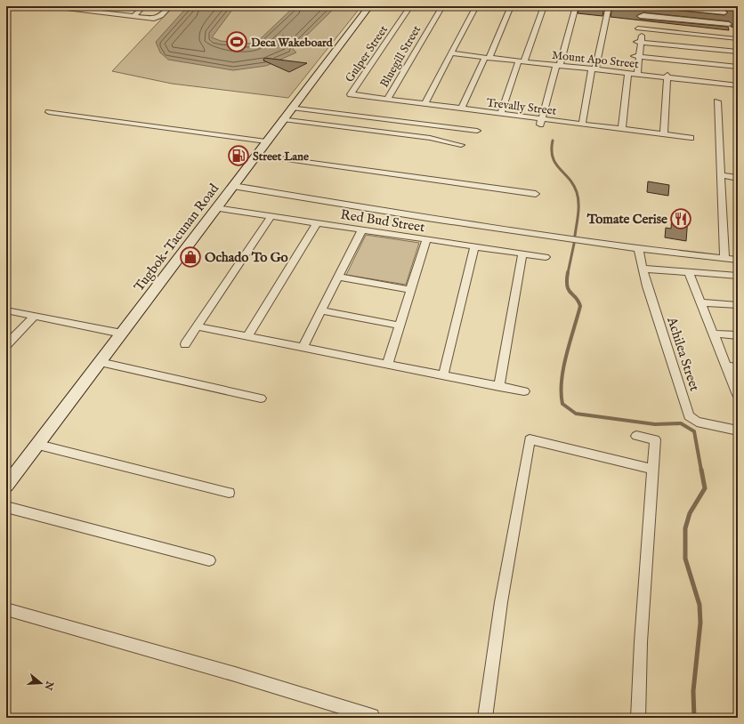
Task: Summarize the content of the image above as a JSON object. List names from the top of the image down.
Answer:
{
  "streets": {
    "street": [
      "Gulper Street",
      "Bluegill Street",
      "Mount Apo Street",
      "Trevally Street",
      "Red Bud Street",
      "Tugbok-Tacunan Road",
      "Achilea Street"
    ]
  },
  "crossings": [
    ["Gulper Street", "Trevally Street"],
    ["Bluegill Street", "Trevally Street"],
    ["Red Bud Street", "Tugbok-Tacunan Road"]
  ],
  "places": {
    "sports": ["Deca Wakeboard"],
    "fuel station": ["Street Lane"],
    "restaurant": ["Tomate Cerise"],
    "shop": ["Ochado To Go"]
  },
  "north": "right"
}
